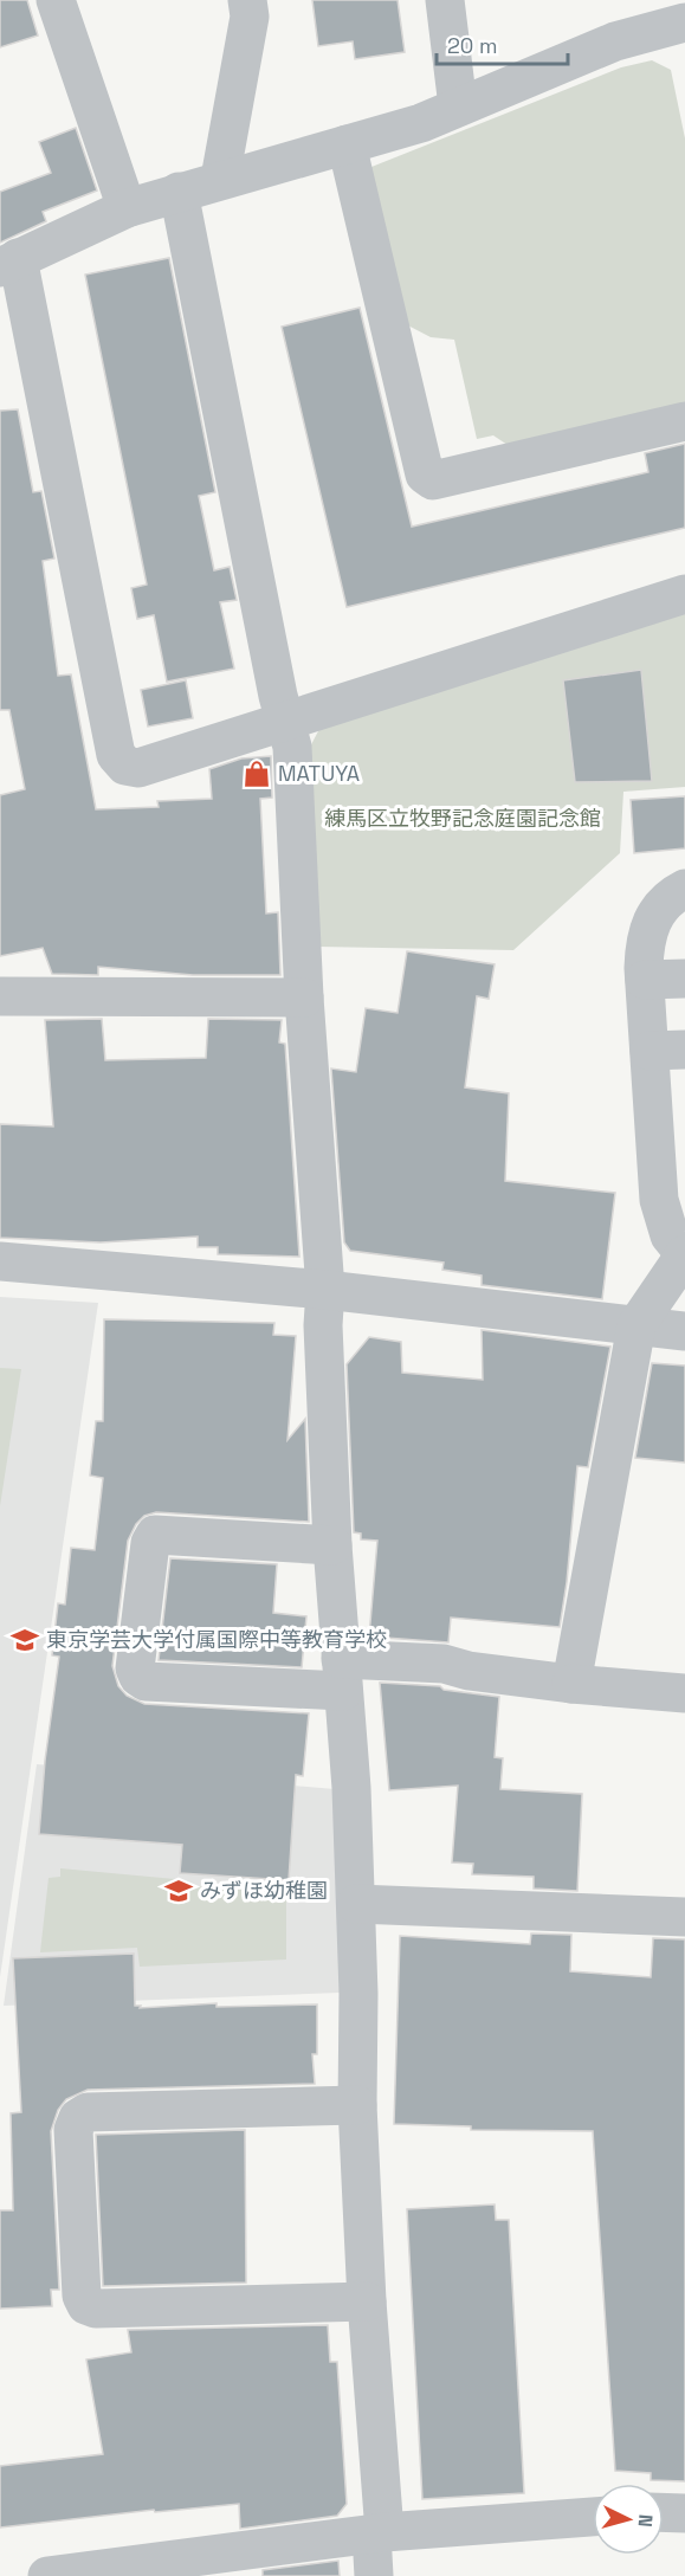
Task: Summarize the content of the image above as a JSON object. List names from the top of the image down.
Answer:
{
  "parks": ["練馬区立牧野記念庭園記念館"],
  "places": {
    "shop": ["MATUYA"],
    "school or university": ["東京学芸大学付属国際中等教育学校", "みずほ幼稚園"]
  },
  "scale_bar": "20 m",
  "north": "right"
}
